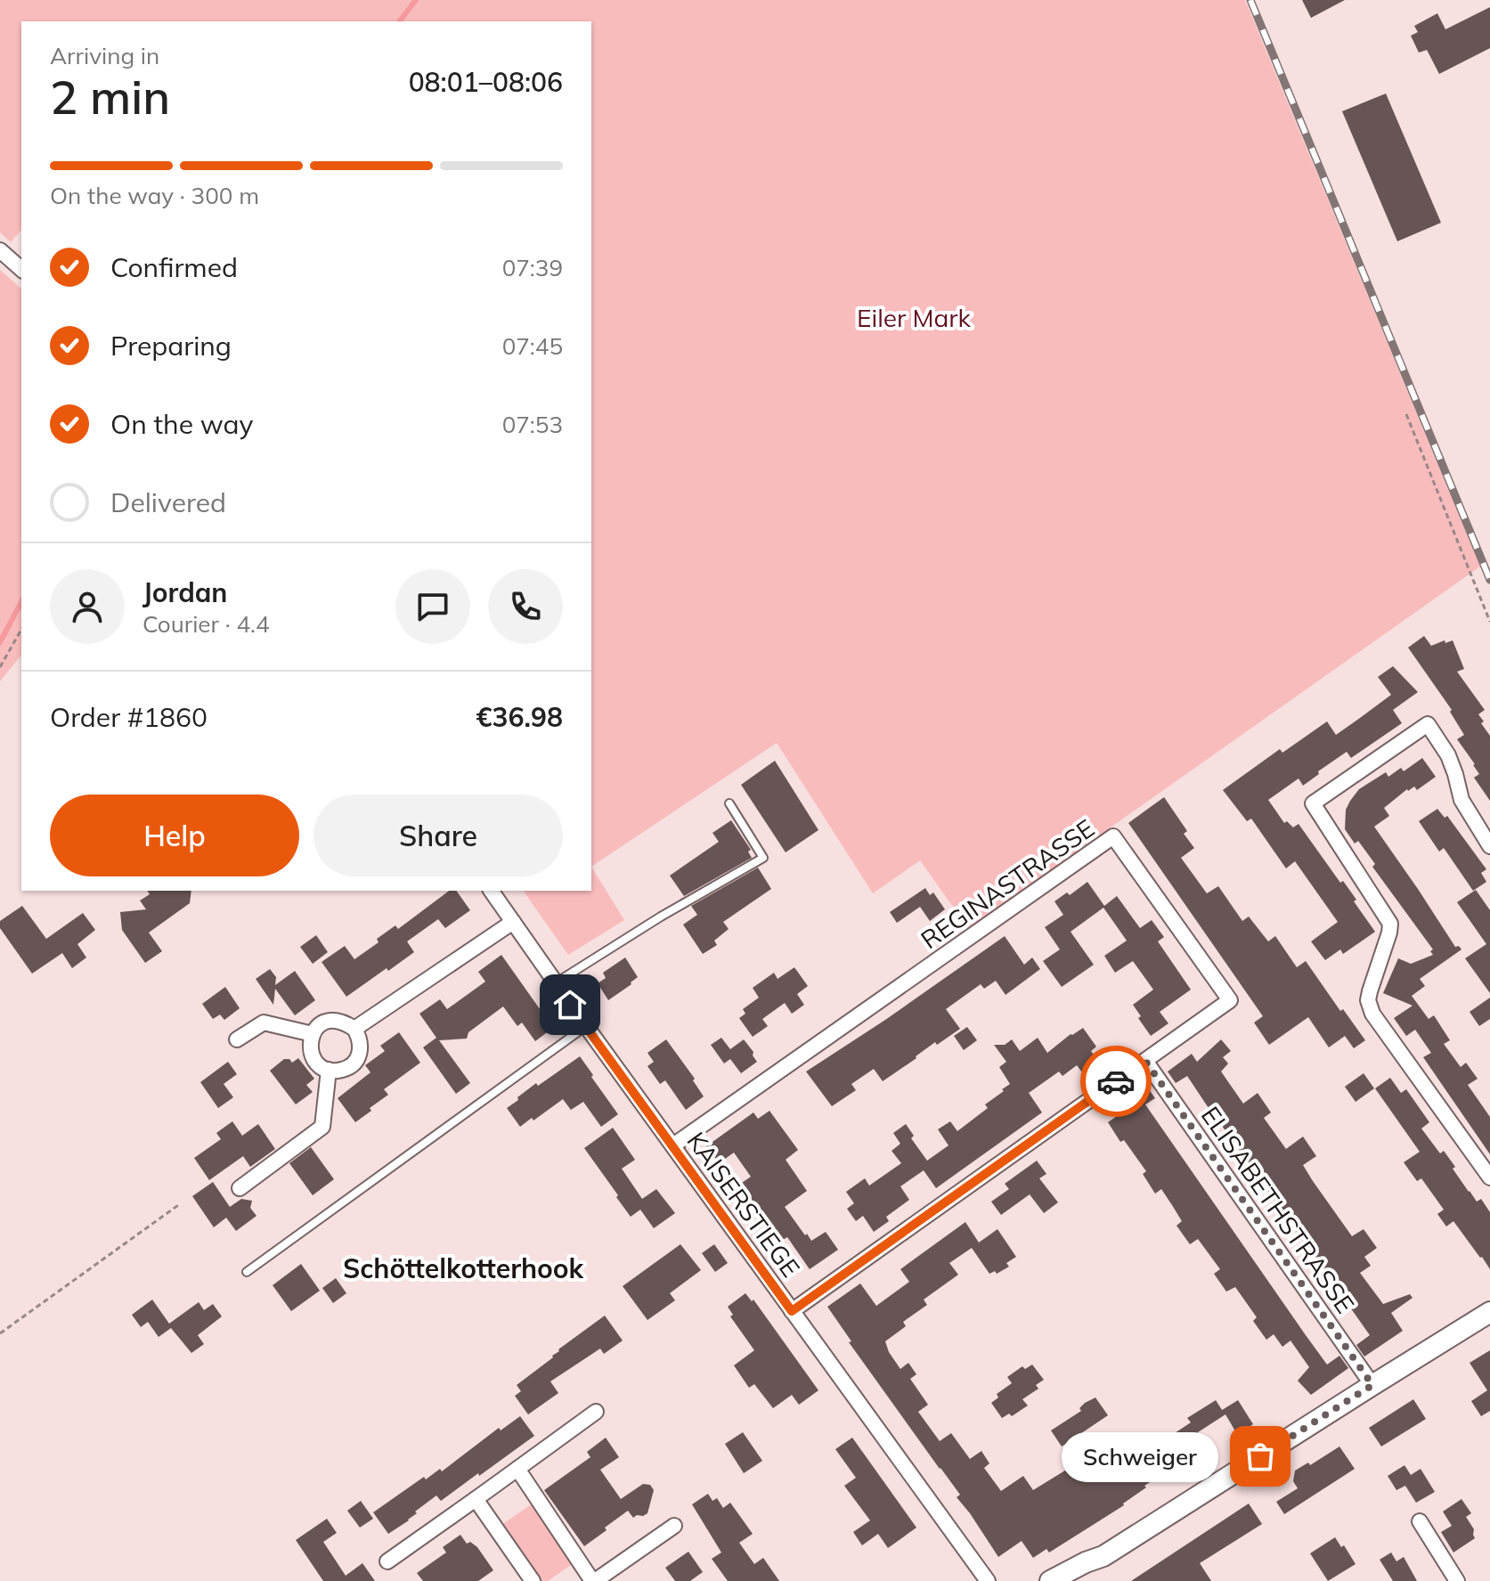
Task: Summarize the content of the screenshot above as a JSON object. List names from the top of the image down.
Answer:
{
  "streets": {
    "street": ["REGINASTRASSE", "KAISERSTIEGE", "ELISABETHSTRASSE"]
  },
  "crossings": [
    ["REGINASTRASSE", "KAISERSTIEGE"],
    ["REGINASTRASSE", "ELISABETHSTRASSE"]
  ],
  "districts": ["Schöttelkotterhook"],
  "parks": ["Eiler Mark"],
  "places": ["Schweiger"],
  "page": {
    "heading": ["2 min", "Arriving in", "08:01–08:06"],
    "panel": [
      "Jordan",
      "Courier · 4.4",
      "Order #1860",
      "€36.98"
    ],
    "bar": "On the way · 300 m",
    "list": [
      ["Confirmed", "07:39"],
      ["Preparing", "07:45"],
      ["On the way", "07:53"],
      "Delivered"
    ],
    "buttons": ["Help", "Share"],
    "bubble": "Schweiger"
  }
}
